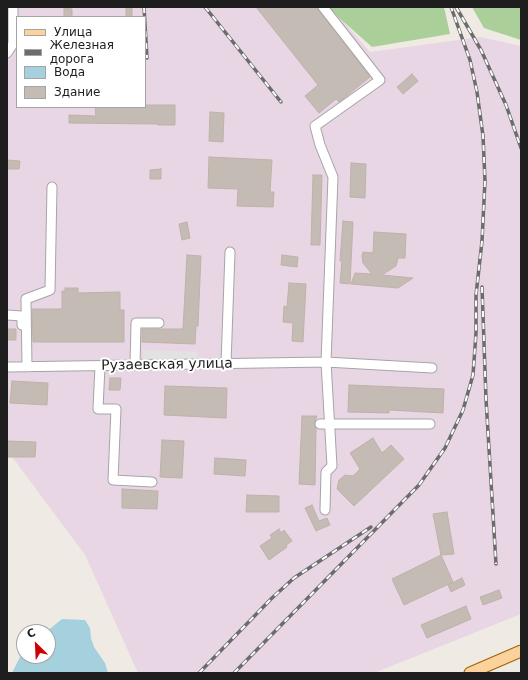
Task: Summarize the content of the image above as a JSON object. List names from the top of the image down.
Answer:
{
  "streets": {
    "street": ["Рузаевская улица"]
  },
  "legend": [
    "Улица",
    "Железная дорога",
    "Вода",
    "Здание"
  ],
  "north": "top left"
}
